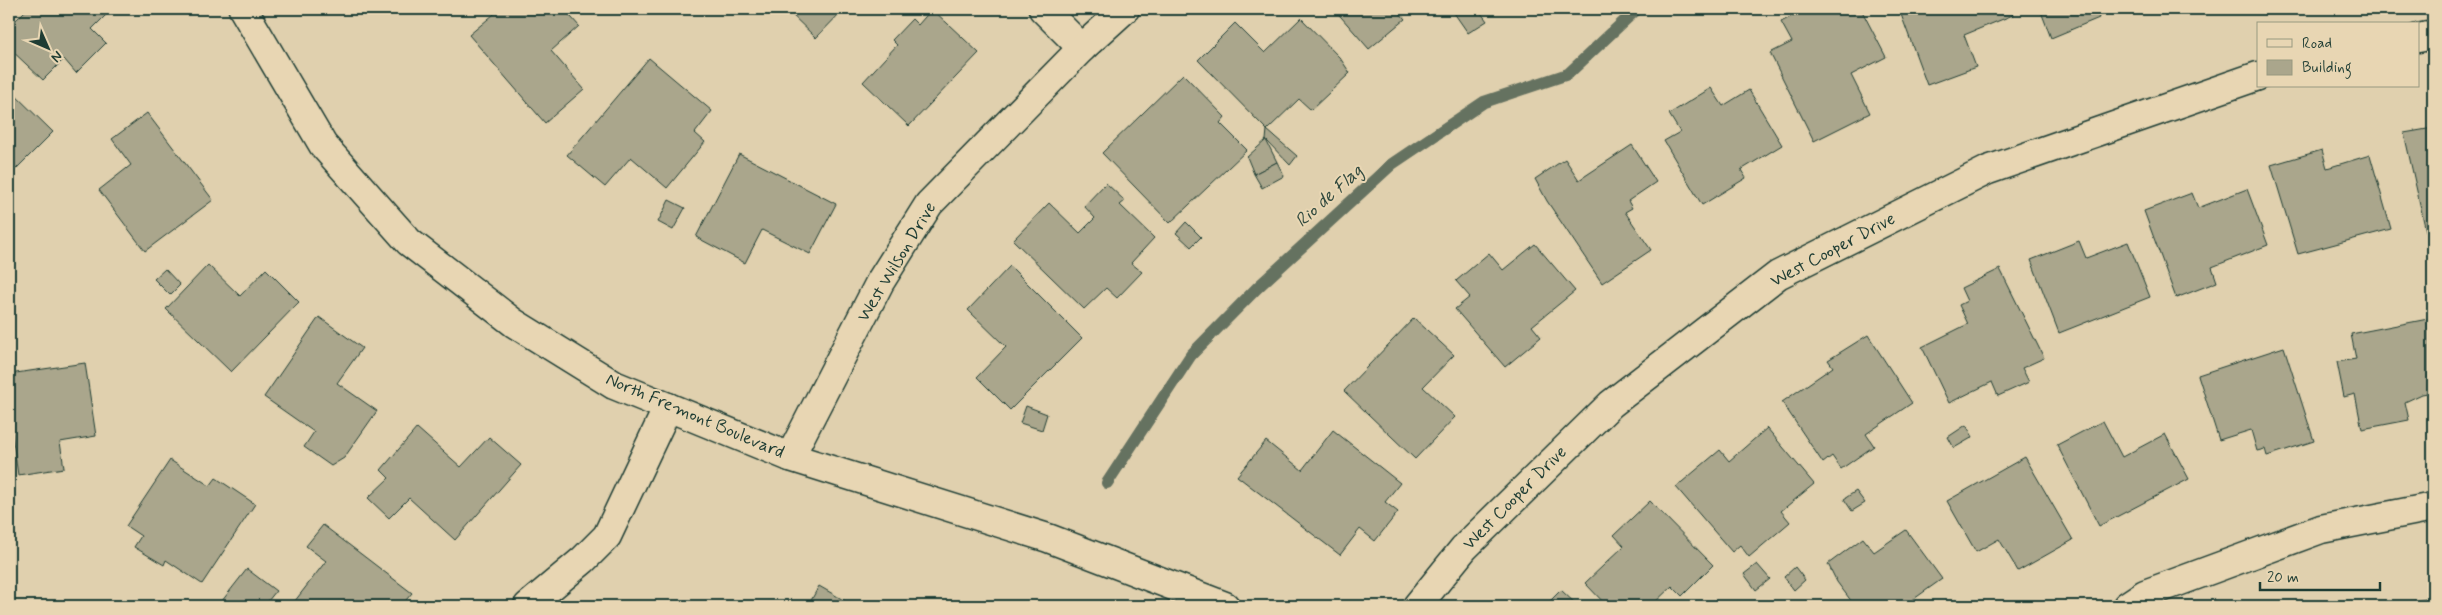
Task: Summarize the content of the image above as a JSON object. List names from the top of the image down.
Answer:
{
  "streets": {
    "street": ["West Cooper Drive", "West Wilson Drive", "North Fremont Boulevard"]
  },
  "crossings": [
    ["West Wilson Drive", "North Fremont Boulevard"]
  ],
  "water": ["Rio de Flag"],
  "legend": ["Road", "Building"],
  "scale_bar": "20 m",
  "north": "bottom right"
}
